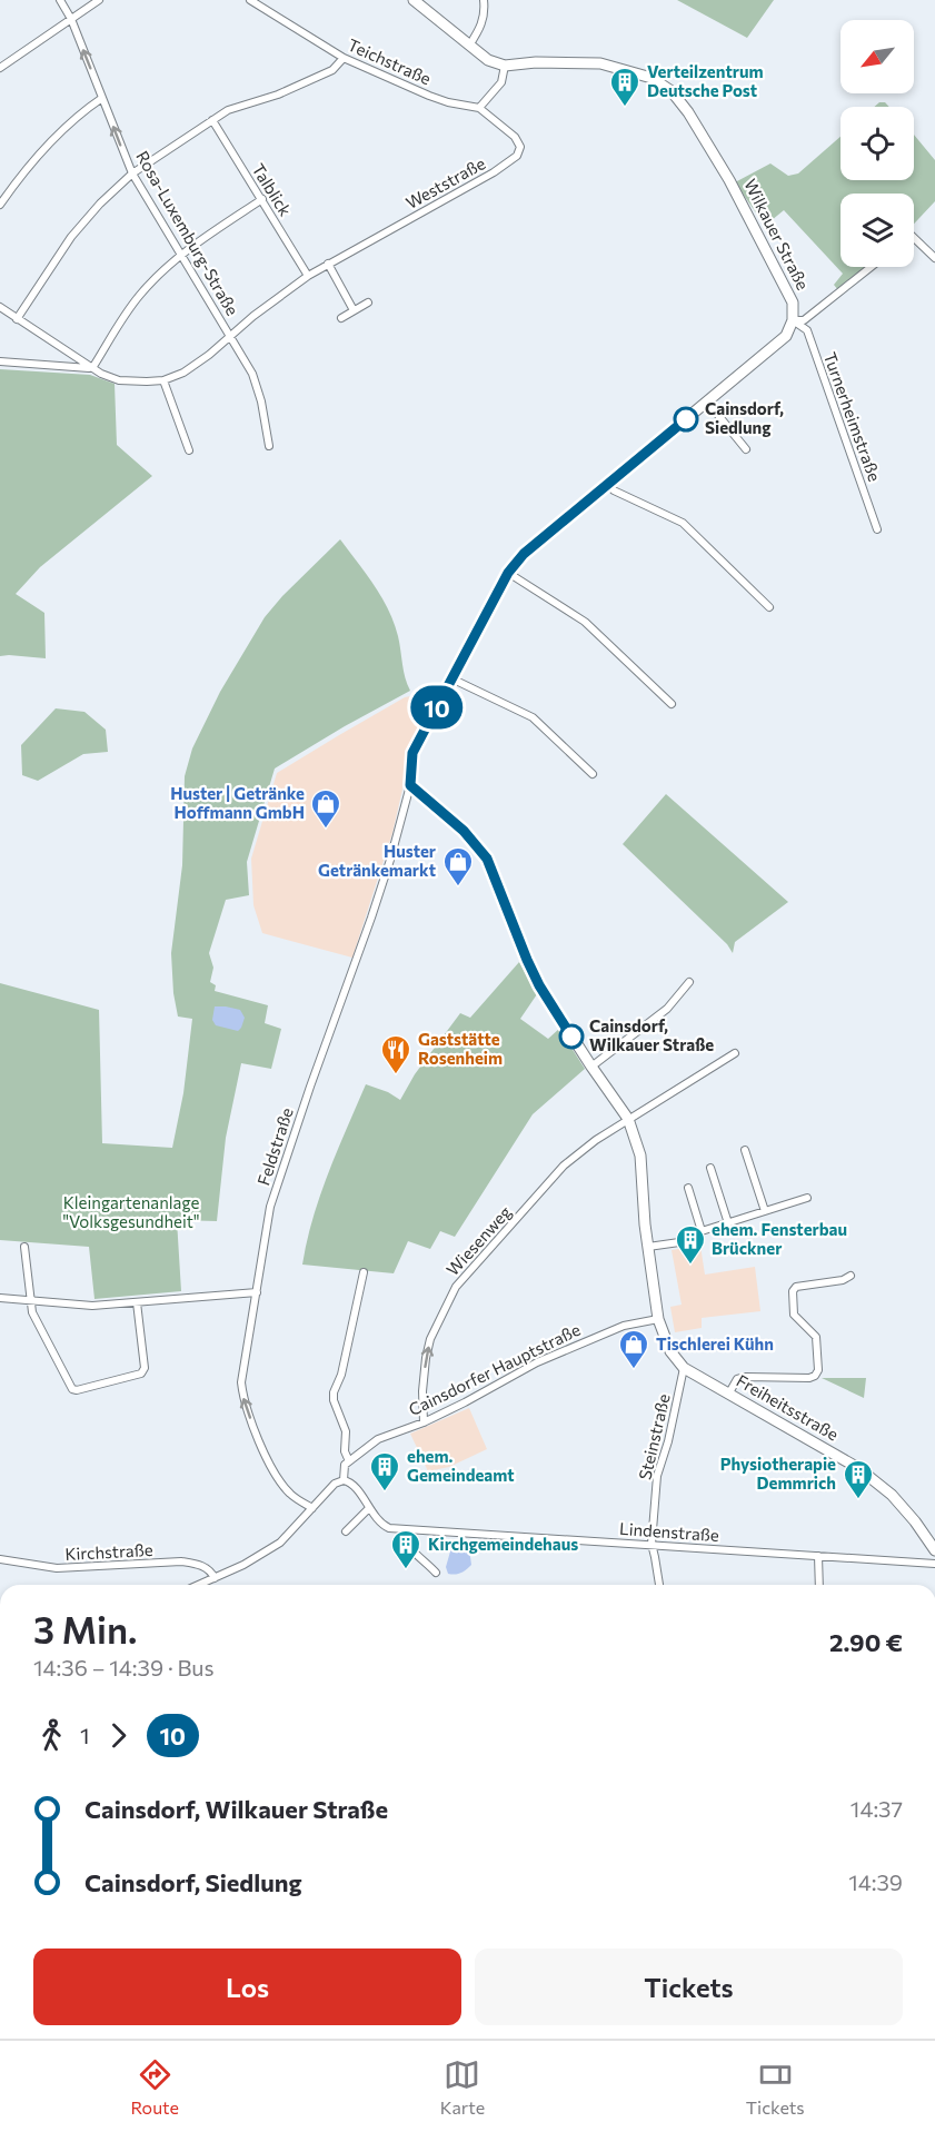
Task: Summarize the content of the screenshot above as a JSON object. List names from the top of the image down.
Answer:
{
  "streets": {
    "street": [
      "Teichstraße",
      "Weststraße",
      "Talblick",
      "Rosa-Luxemburg-Straße",
      "Wilkauer Straße",
      "Turnerheimstraße",
      "Feldstraße",
      "Wiesenweg",
      "Cainsdorfer Hauptstraße",
      "Freiheitsstraße",
      "Steinstraße",
      "Lindenstraße",
      "Kirchstraße"
    ]
  },
  "crossings": [
    ["Teichstraße", "Weststraße"],
    ["Weststraße", "Talblick"],
    ["Weststraße", "Rosa-Luxemburg-Straße"],
    ["Wilkauer Straße", "Turnerheimstraße"],
    ["Wiesenweg", "Cainsdorfer Hauptstraße"],
    ["Cainsdorfer Hauptstraße", "Freiheitsstraße"],
    ["Freiheitsstraße", "Steinstraße"],
    ["Steinstraße", "Lindenstraße"]
  ],
  "one_way": ["Wiesenweg"],
  "parks": ["Kleingartenanlage \"Volksgesundheit\""],
  "places": {
    "building": [
      "Verteilzentrum Deutsche Post",
      "ehem. Fensterbau Brückner",
      "ehem. Gemeindeamt",
      "Physiotherapie Demmrich",
      "Kirchgemeindehaus"
    ],
    "other": ["Cainsdorf, Siedlung", "Cainsdorf, Wilkauer Straße"],
    "shop": ["Huster | Getränke Hoffmann GmbH", "Huster Getränkemarkt", "Tischlerei Kühn"],
    "restaurant": ["Gaststätte Rosenheim"]
  },
  "lines": ["bus line 10"],
  "north": "bottom left",
  "page": {
    "on_map": "10",
    "heading": ["3 Min.", "14:36 – 14:39 · Bus", "2.90 €"],
    "legs": ["1", "10"],
    "list": [
      {
        "name": "Cainsdorf, Wilkauer Straße",
        "value": "14:37"
      },
      {
        "name": "Cainsdorf, Siedlung",
        "value": "14:39"
      }
    ],
    "buttons": ["Los", "Tickets"],
    "tabs": ["Route", "Karte", "Tickets"]
  }
}
